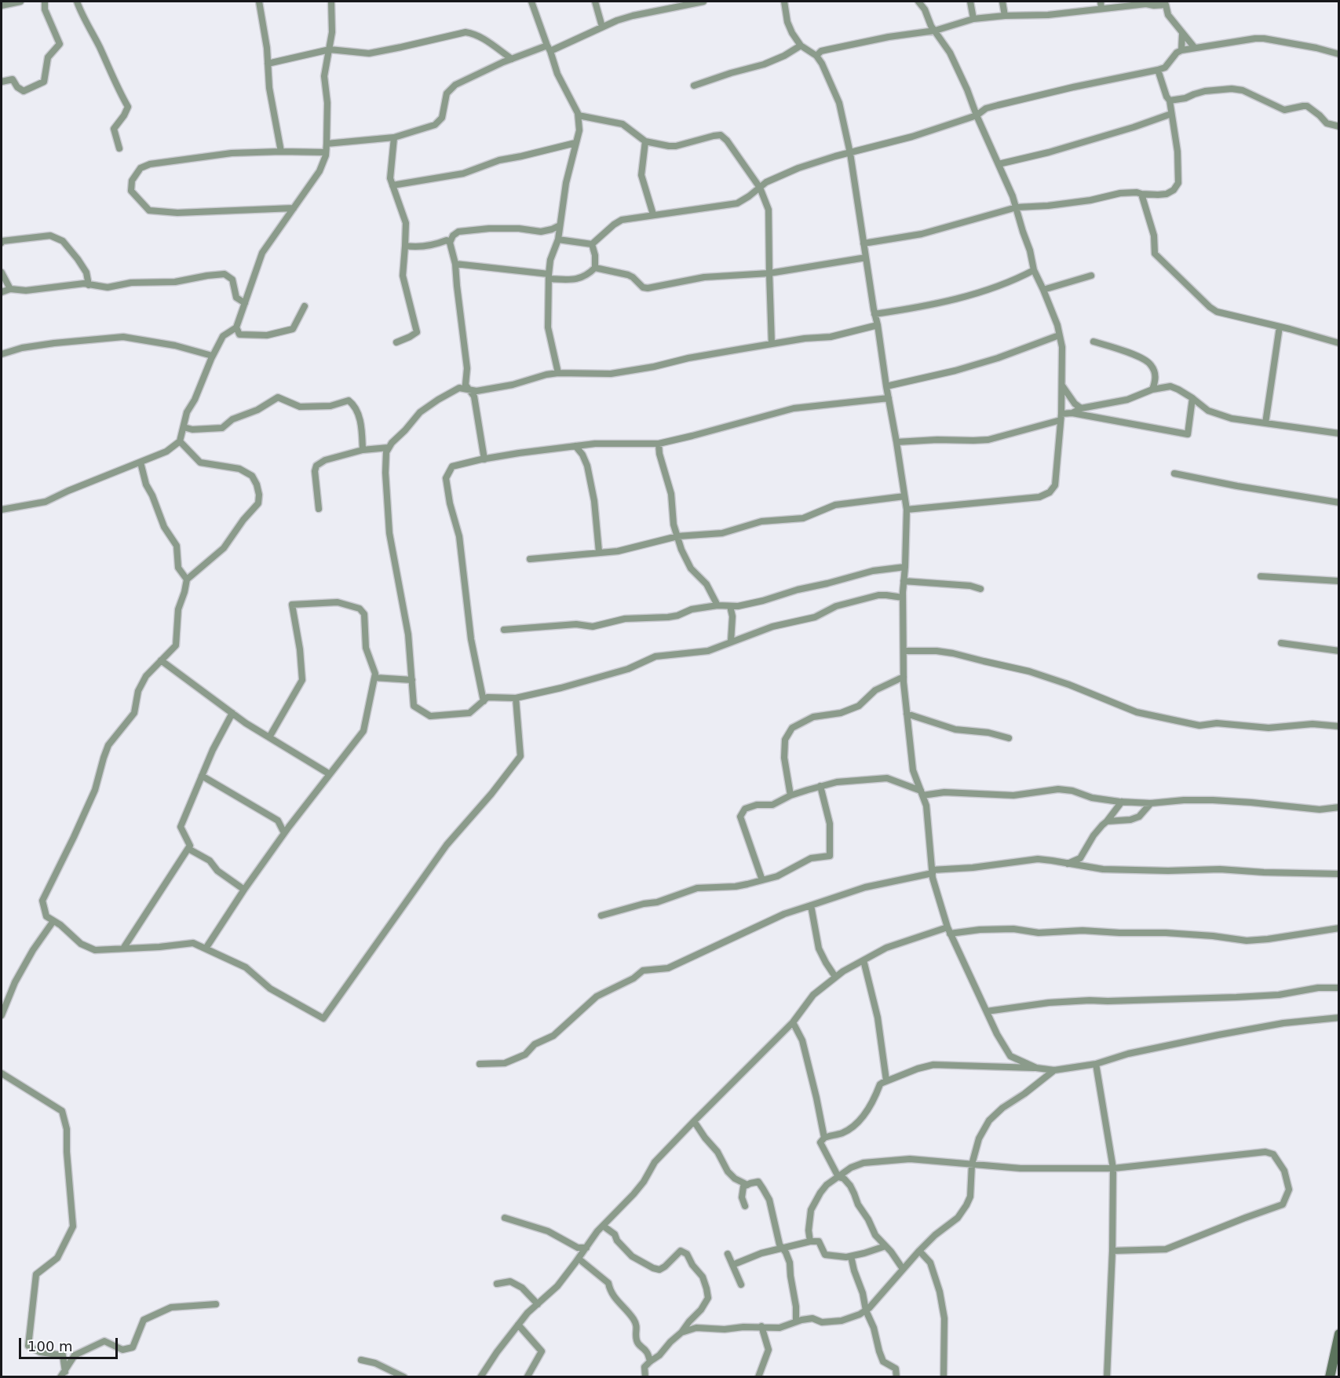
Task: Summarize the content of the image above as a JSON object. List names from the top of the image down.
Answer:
{
  "scale_bar": "100 m"
}
